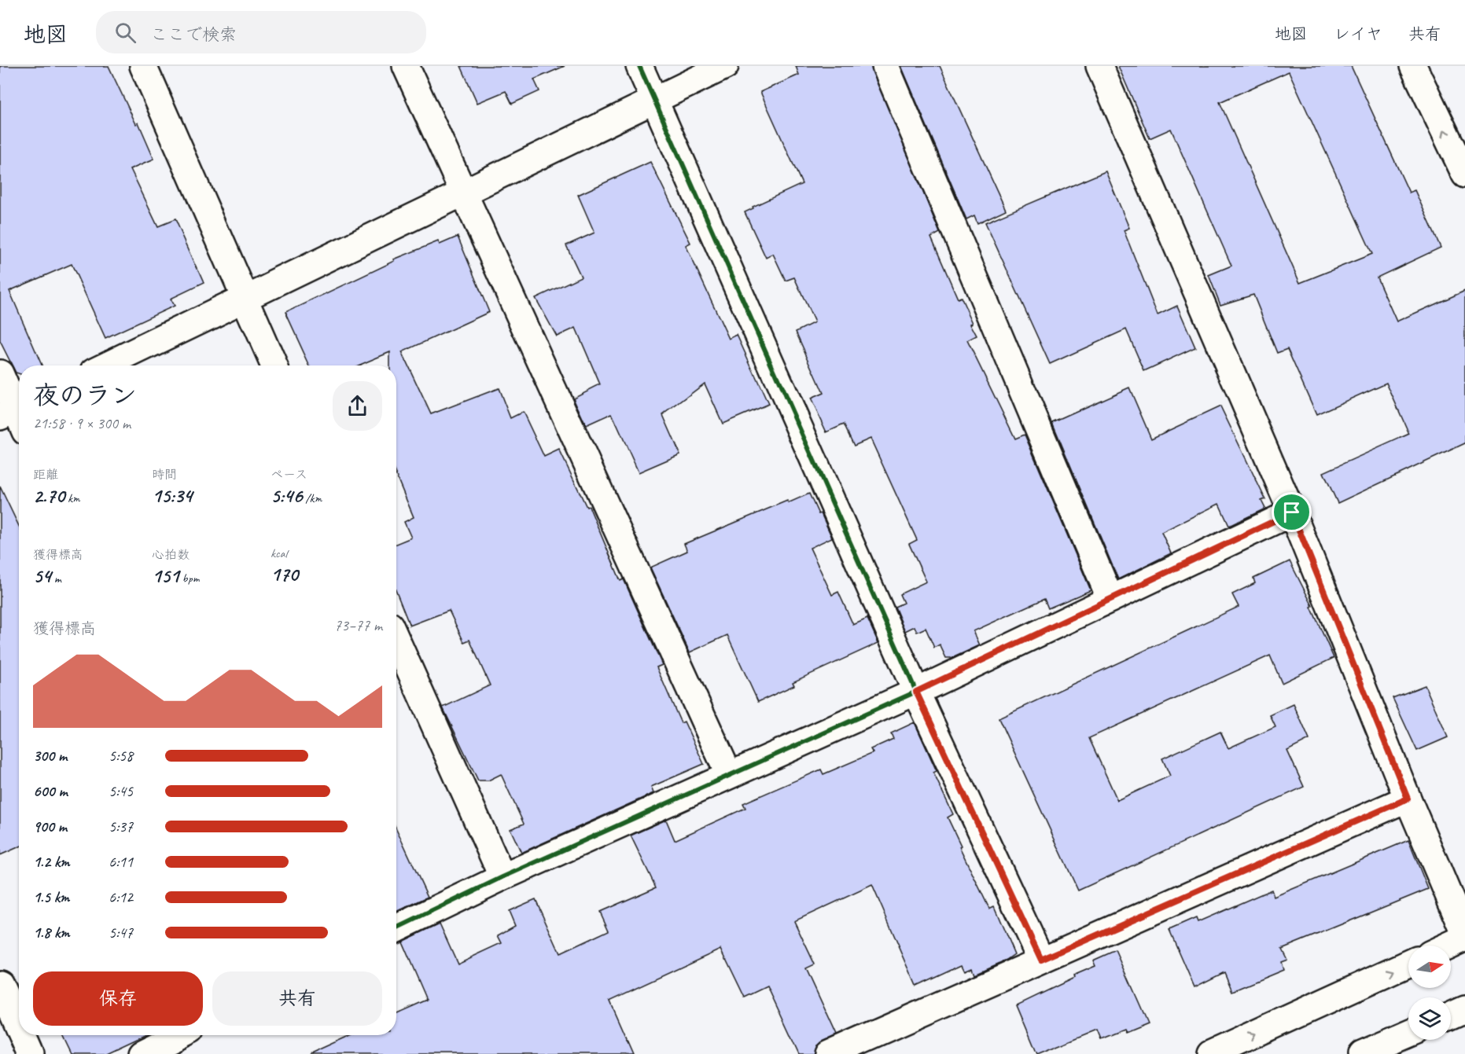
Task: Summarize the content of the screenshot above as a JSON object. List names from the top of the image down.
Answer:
{
  "north": "right",
  "page": {
    "header": "地図",
    "search": "ここで検索",
    "nav": ["地図", "レイヤ", "共有"],
    "heading": ["夜のラン", "21:58 · 9 × 300 m"],
    "stats": [
      ["距離", "2.70 km"],
      ["時間", "15:34"],
      ["ペース", "5:46 /km"],
      ["獲得標高", "54 m"],
      ["心拍数", "151 bpm"],
      ["kcal", "170"]
    ],
    "chart": ["獲得標高", "73–77 m"],
    "list": [
      {
        "name": "300 m",
        "note": "5:58"
      },
      {
        "name": "600 m",
        "note": "5:45"
      },
      {
        "name": "900 m",
        "note": "5:37"
      },
      {
        "name": "1.2 km",
        "note": "6:11"
      },
      {
        "name": "1.5 km",
        "note": "6:12"
      },
      {
        "name": "1.8 km",
        "note": "5:47"
      }
    ],
    "buttons": ["保存", "共有"]
  }
}
